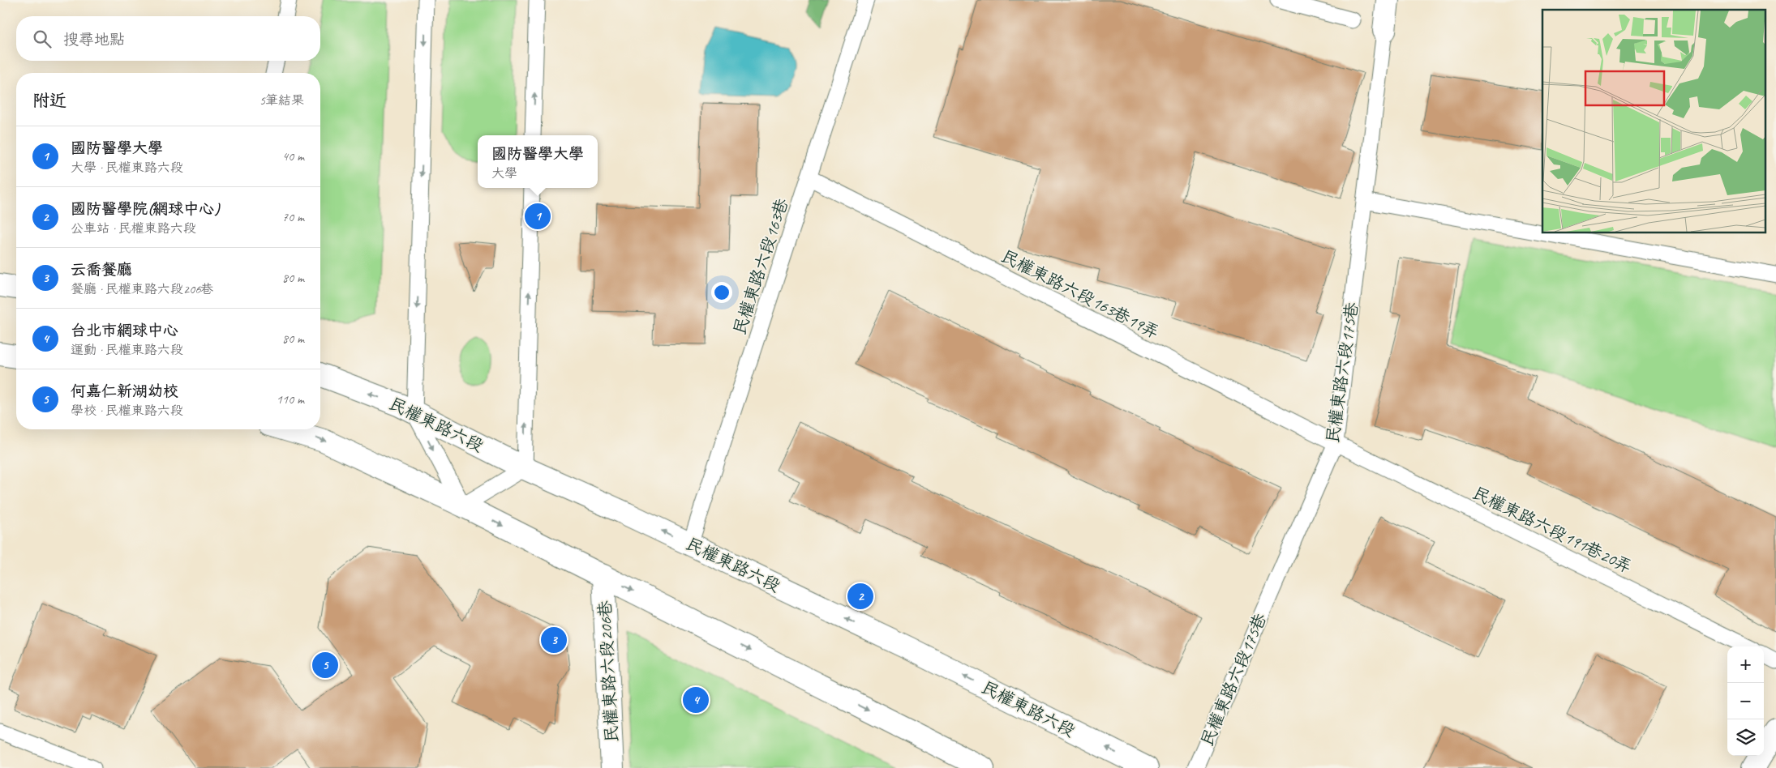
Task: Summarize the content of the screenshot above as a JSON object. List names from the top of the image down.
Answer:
{
  "streets": {
    "main road": ["民權東路六段175巷", "民權東路六段", "民權東路六段206巷"],
    "lane": ["民權東路六段163巷", "民權東路六段163巷19弄", "民權東路六段191巷20弄"]
  },
  "crossings": [
    ["民權東路六段163巷", "民權東路六段163巷19弄"],
    ["民權東路六段163巷", "民權東路六段"],
    ["民權東路六段163巷19弄", "民權東路六段175巷"],
    ["民權東路六段163巷19弄", "民權東路六段191巷20弄"],
    ["民權東路六段175巷", "民權東路六段191巷20弄"]
  ],
  "page": {
    "search": "搜尋地點",
    "heading": ["附近", "5筆結果"],
    "list": [
      {
        "mark": "1",
        "name": "國防醫學大學",
        "note": "大學 · 民權東路六段",
        "value": "40 m"
      },
      {
        "mark": "2",
        "name": "國防醫學院(網球中心)",
        "note": "公車站 · 民權東路六段",
        "value": "70 m"
      },
      {
        "mark": "3",
        "name": "云喬餐廳",
        "note": "餐廳 · 民權東路六段206巷",
        "value": "80 m"
      },
      {
        "mark": "4",
        "name": "台北市網球中心",
        "note": "運動 · 民權東路六段",
        "value": "80 m"
      },
      {
        "mark": "5",
        "name": "何嘉仁新湖幼校",
        "note": "學校 · 民權東路六段",
        "value": "110 m"
      }
    ],
    "popup": ["國防醫學大學", "大學"],
    "pins": [
      "1",
      "2",
      "3",
      "5",
      "4"
    ],
    "map_buttons": ["+", "−"]
  }
}
